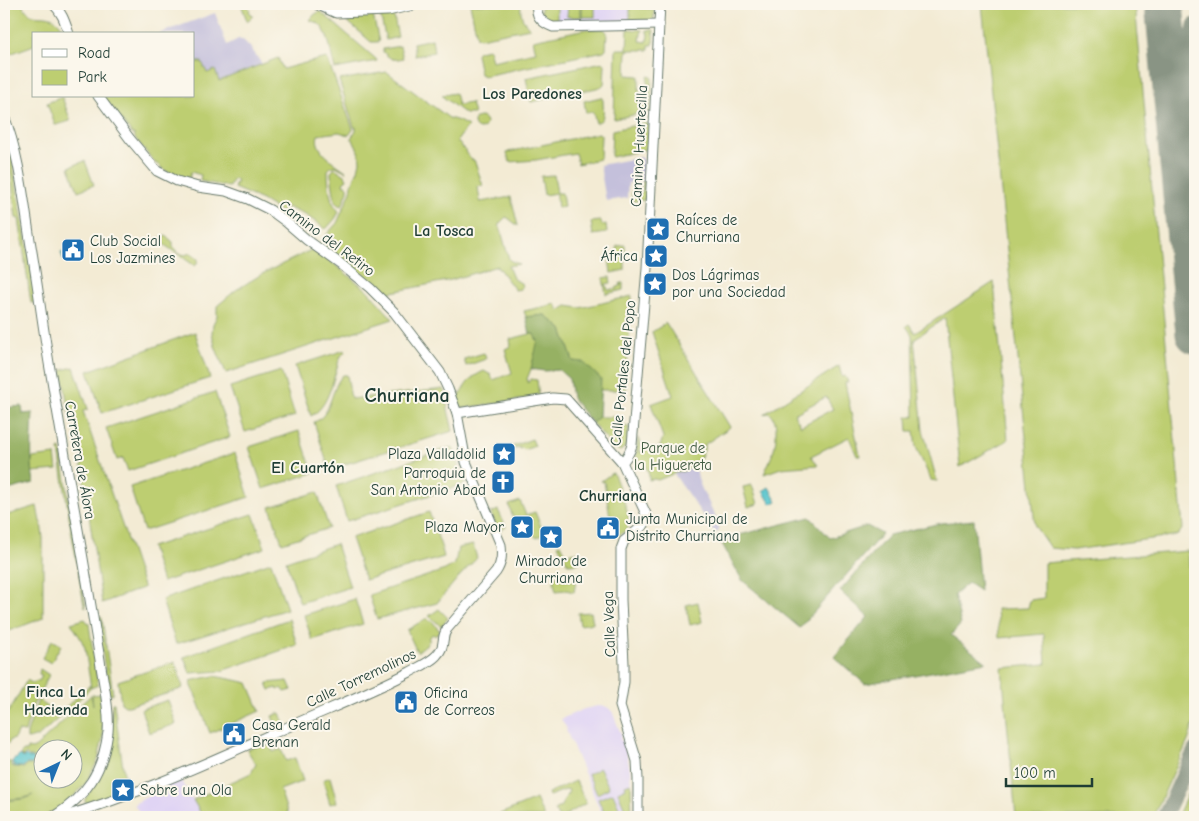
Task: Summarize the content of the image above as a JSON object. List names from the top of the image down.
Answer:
{
  "streets": {
    "street": [
      "Camino Huertecilla",
      "Camino del Retiro",
      "Calle Portales del Popo",
      "Carretera de Álora",
      "Calle Vega",
      "Calle Torremolinos"
    ]
  },
  "crossings": [
    ["Camino Huertecilla", "Calle Portales del Popo"],
    ["Camino del Retiro", "Calle Torremolinos"],
    ["Calle Portales del Popo", "Calle Vega"]
  ],
  "districts": [
    "Los Paredones",
    "La Tosca",
    "Churriana",
    "El Cuartón",
    "Churriana",
    "Finca La Hacienda"
  ],
  "parks": ["Parque de la Higuereta"],
  "places": {
    "place": [
      "Raíces de Churriana",
      "África",
      "Dos Lágrimas por una Sociedad",
      "Plaza Valladolid",
      "Plaza Mayor",
      "Mirador de Churriana",
      "Sobre una Ola"
    ],
    "public building": [
      "Club Social Los Jazmines",
      "Junta Municipal de Distrito Churriana",
      "Oficina de Correos",
      "Casa Gerald Brenan"
    ],
    "church": ["Parroquia de San Antonio Abad"]
  },
  "legend": ["Road", "Park"],
  "scale_bar": "100 m",
  "north": "top right"
}
